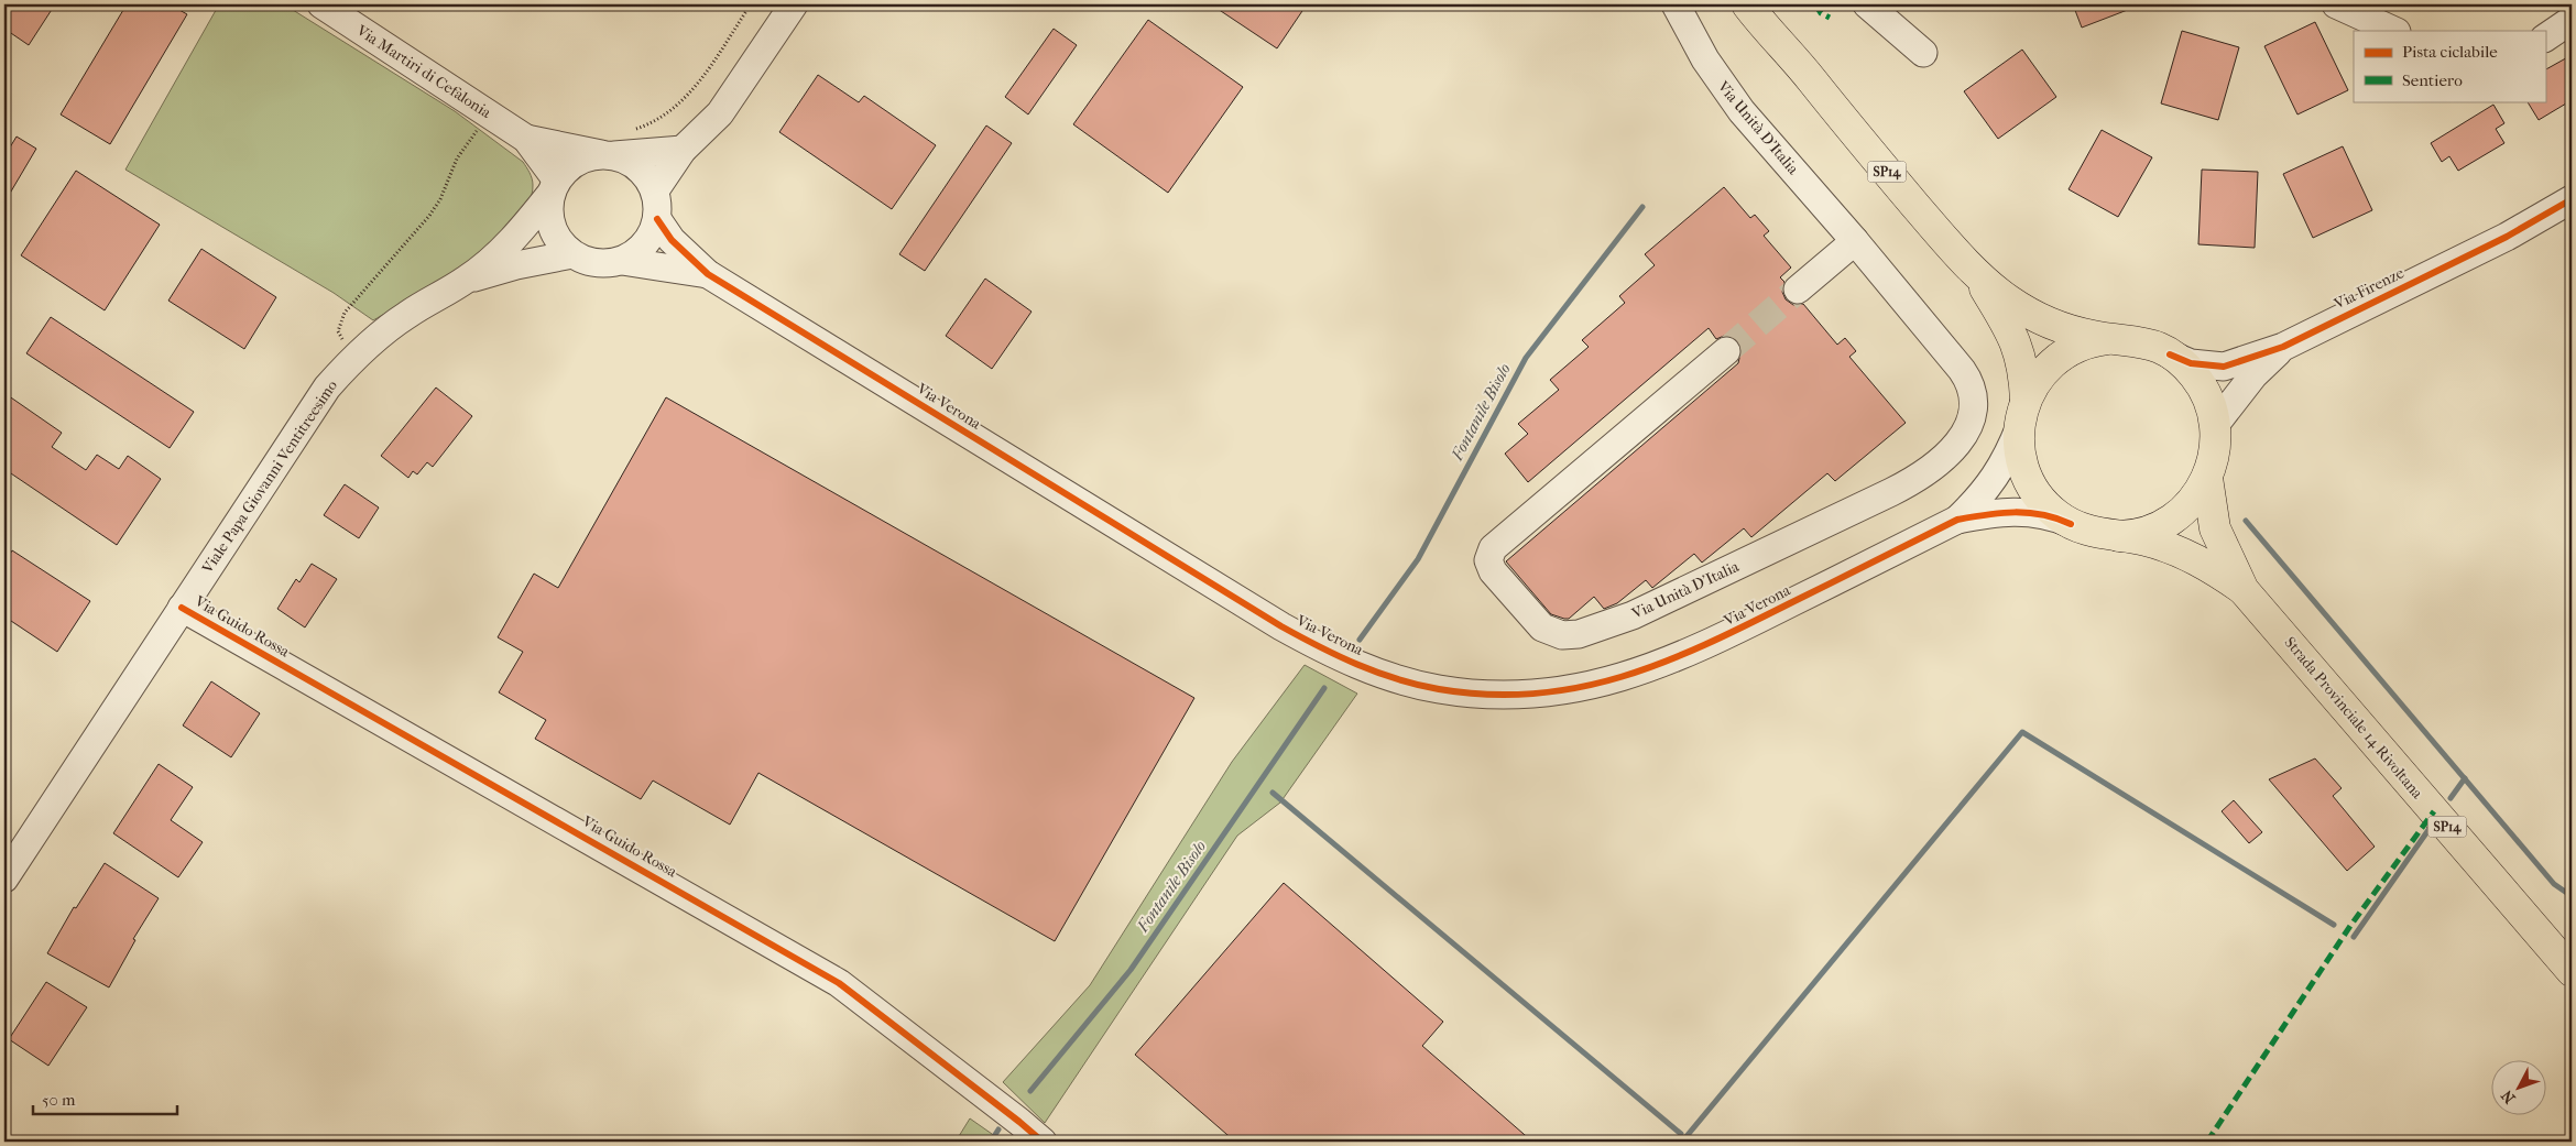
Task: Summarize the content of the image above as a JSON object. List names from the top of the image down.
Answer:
{
  "streets": {
    "main road": ["SP14", "Strada Provinciale 14 Rivoltana"],
    "street": [
      "Via Martiri di Cefalonia",
      "Via Unità D'Italia",
      "Via Firenze",
      "Via Verona",
      "Viale Papa Giovanni Ventitreesimo",
      "Via Guido Rossa"
    ]
  },
  "crossings": [
    ["Via Martiri di Cefalonia", "Via Verona"],
    ["Via Martiri di Cefalonia", "Viale Papa Giovanni Ventitreesimo"],
    ["Via Firenze", "Via Verona"],
    ["Via Firenze", "Strada Provinciale 14 Rivoltana"],
    ["Via Verona", "Viale Papa Giovanni Ventitreesimo"],
    ["Via Verona", "Strada Provinciale 14 Rivoltana"],
    ["Viale Papa Giovanni Ventitreesimo", "Via Guido Rossa"]
  ],
  "water": ["Fontanile Bisolo"],
  "legend": ["Pista ciclabile", "Sentiero"],
  "scale_bar": "50 m",
  "north": "bottom left"
}
